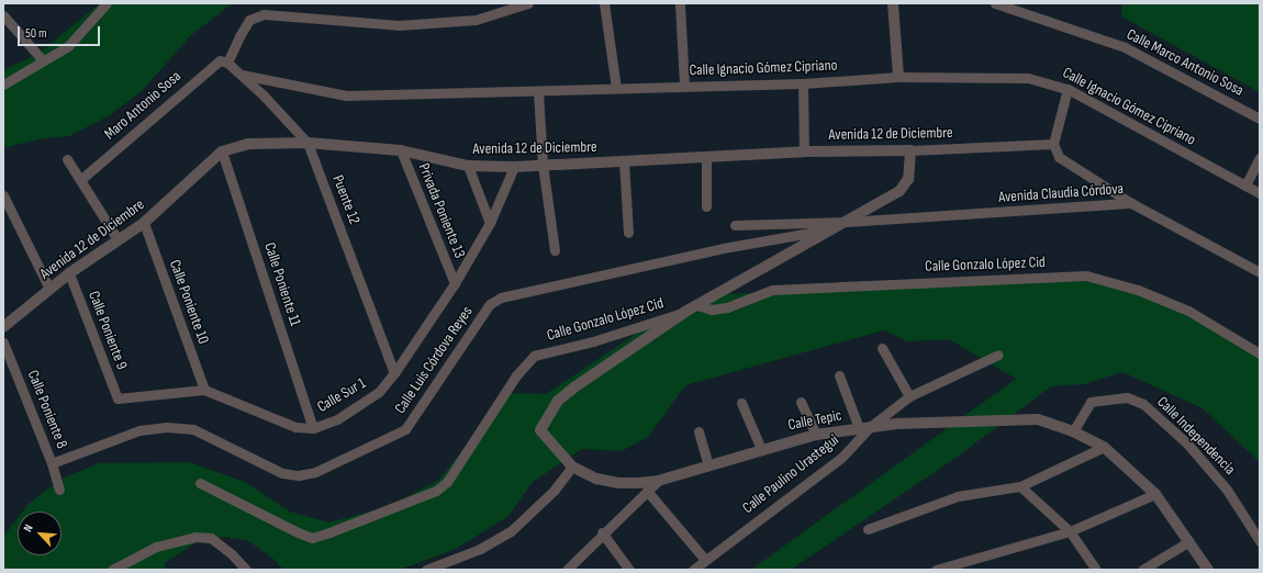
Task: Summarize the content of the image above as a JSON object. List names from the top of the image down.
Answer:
{
  "streets": {
    "street": [
      "Calle Marco Antonio Sosa",
      "Calle Ignacio Gómez Cipriano",
      "Maro Antonio Sosa",
      "Avenida 12 de Diciembre",
      "Avenida Claudia Córdova",
      "Puente 12",
      "Privada Poniente 13",
      "Calle Gonzalo López Cid",
      "Calle Poniente 11",
      "Calle Poniente 10",
      "Calle Poniente 9",
      "Calle Luis Córdova Reyes",
      "Calle Sur 1",
      "Calle Poniente 8",
      "Calle Tepic",
      "Calle Independencia",
      "Calle Paulino Urastegui"
    ]
  },
  "crossings": [
    ["Calle Ignacio Gómez Cipriano", "Puente 12"],
    ["Maro Antonio Sosa", "Puente 12"],
    ["Avenida 12 de Diciembre", "Puente 12"],
    ["Avenida 12 de Diciembre", "Privada Poniente 13"],
    ["Avenida 12 de Diciembre", "Calle Poniente 11"],
    ["Avenida 12 de Diciembre", "Calle Poniente 10"],
    ["Avenida 12 de Diciembre", "Calle Poniente 9"],
    ["Avenida 12 de Diciembre", "Calle Sur 1"],
    ["Puente 12", "Calle Sur 1"],
    ["Privada Poniente 13", "Calle Sur 1"],
    ["Calle Poniente 11", "Calle Sur 1"],
    ["Calle Poniente 10", "Calle Sur 1"],
    ["Calle Poniente 9", "Calle Sur 1"],
    ["Calle Luis Córdova Reyes", "Calle Poniente 8"],
    ["Calle Tepic", "Calle Independencia"],
    ["Calle Tepic", "Calle Paulino Urastegui"]
  ],
  "scale_bar": "50 m",
  "north": "top left"
}
